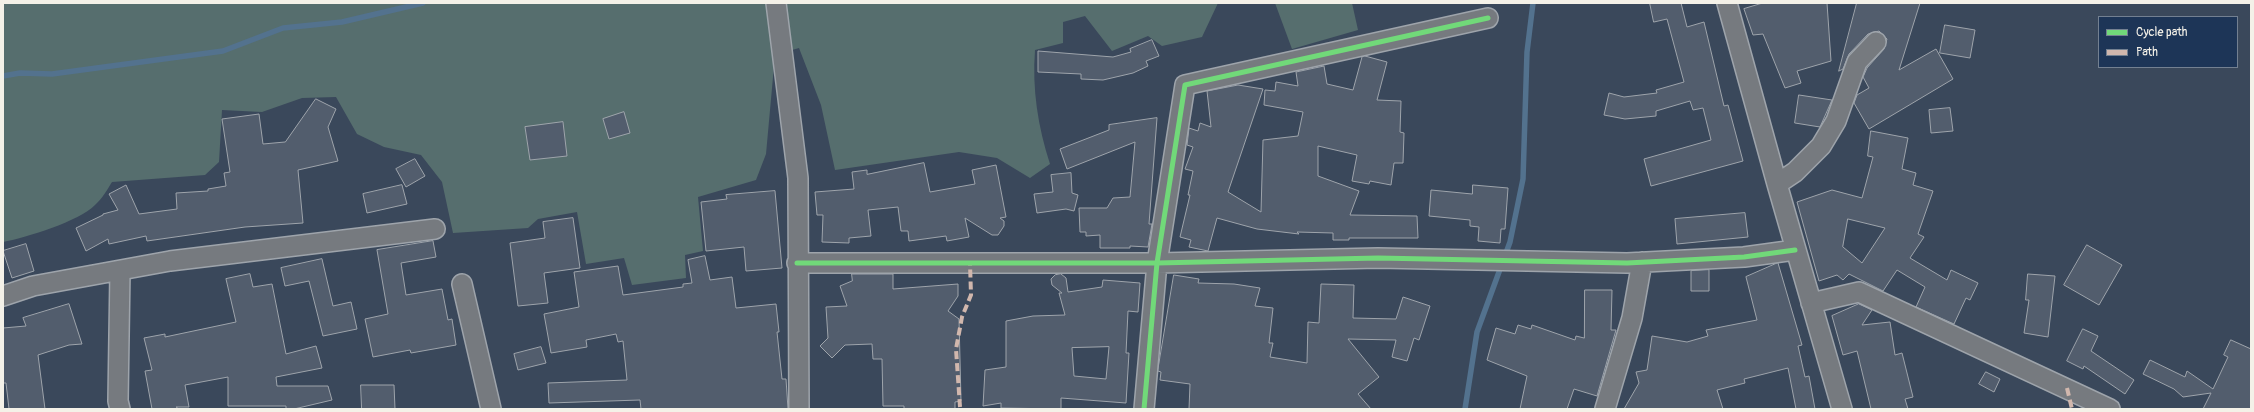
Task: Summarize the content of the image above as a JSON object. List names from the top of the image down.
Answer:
{
  "legend": ["Cycle path", "Path"]
}
